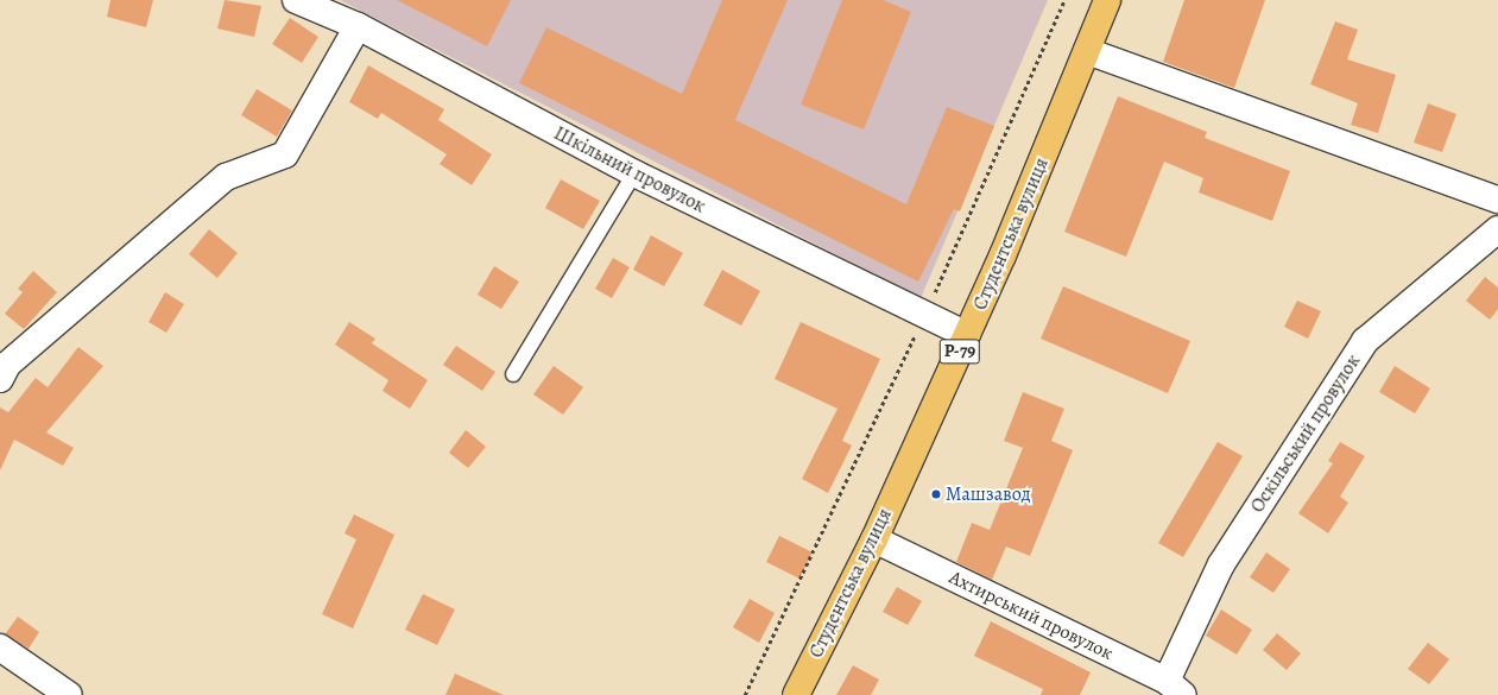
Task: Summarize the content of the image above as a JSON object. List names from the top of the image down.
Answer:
{
  "streets": {
    "main road": ["Студентська вулиця", "Р-79"],
    "street": ["Шкільний провулок", "Оскільський провулок", "Ахтирський провулок"]
  },
  "crossings": [
    ["Шкільний провулок", "Студентська вулиця"],
    ["Студентська вулиця", "Ахтирський провулок"],
    ["Оскільський провулок", "Ахтирський провулок"]
  ],
  "places": ["Машзавод"]
}
